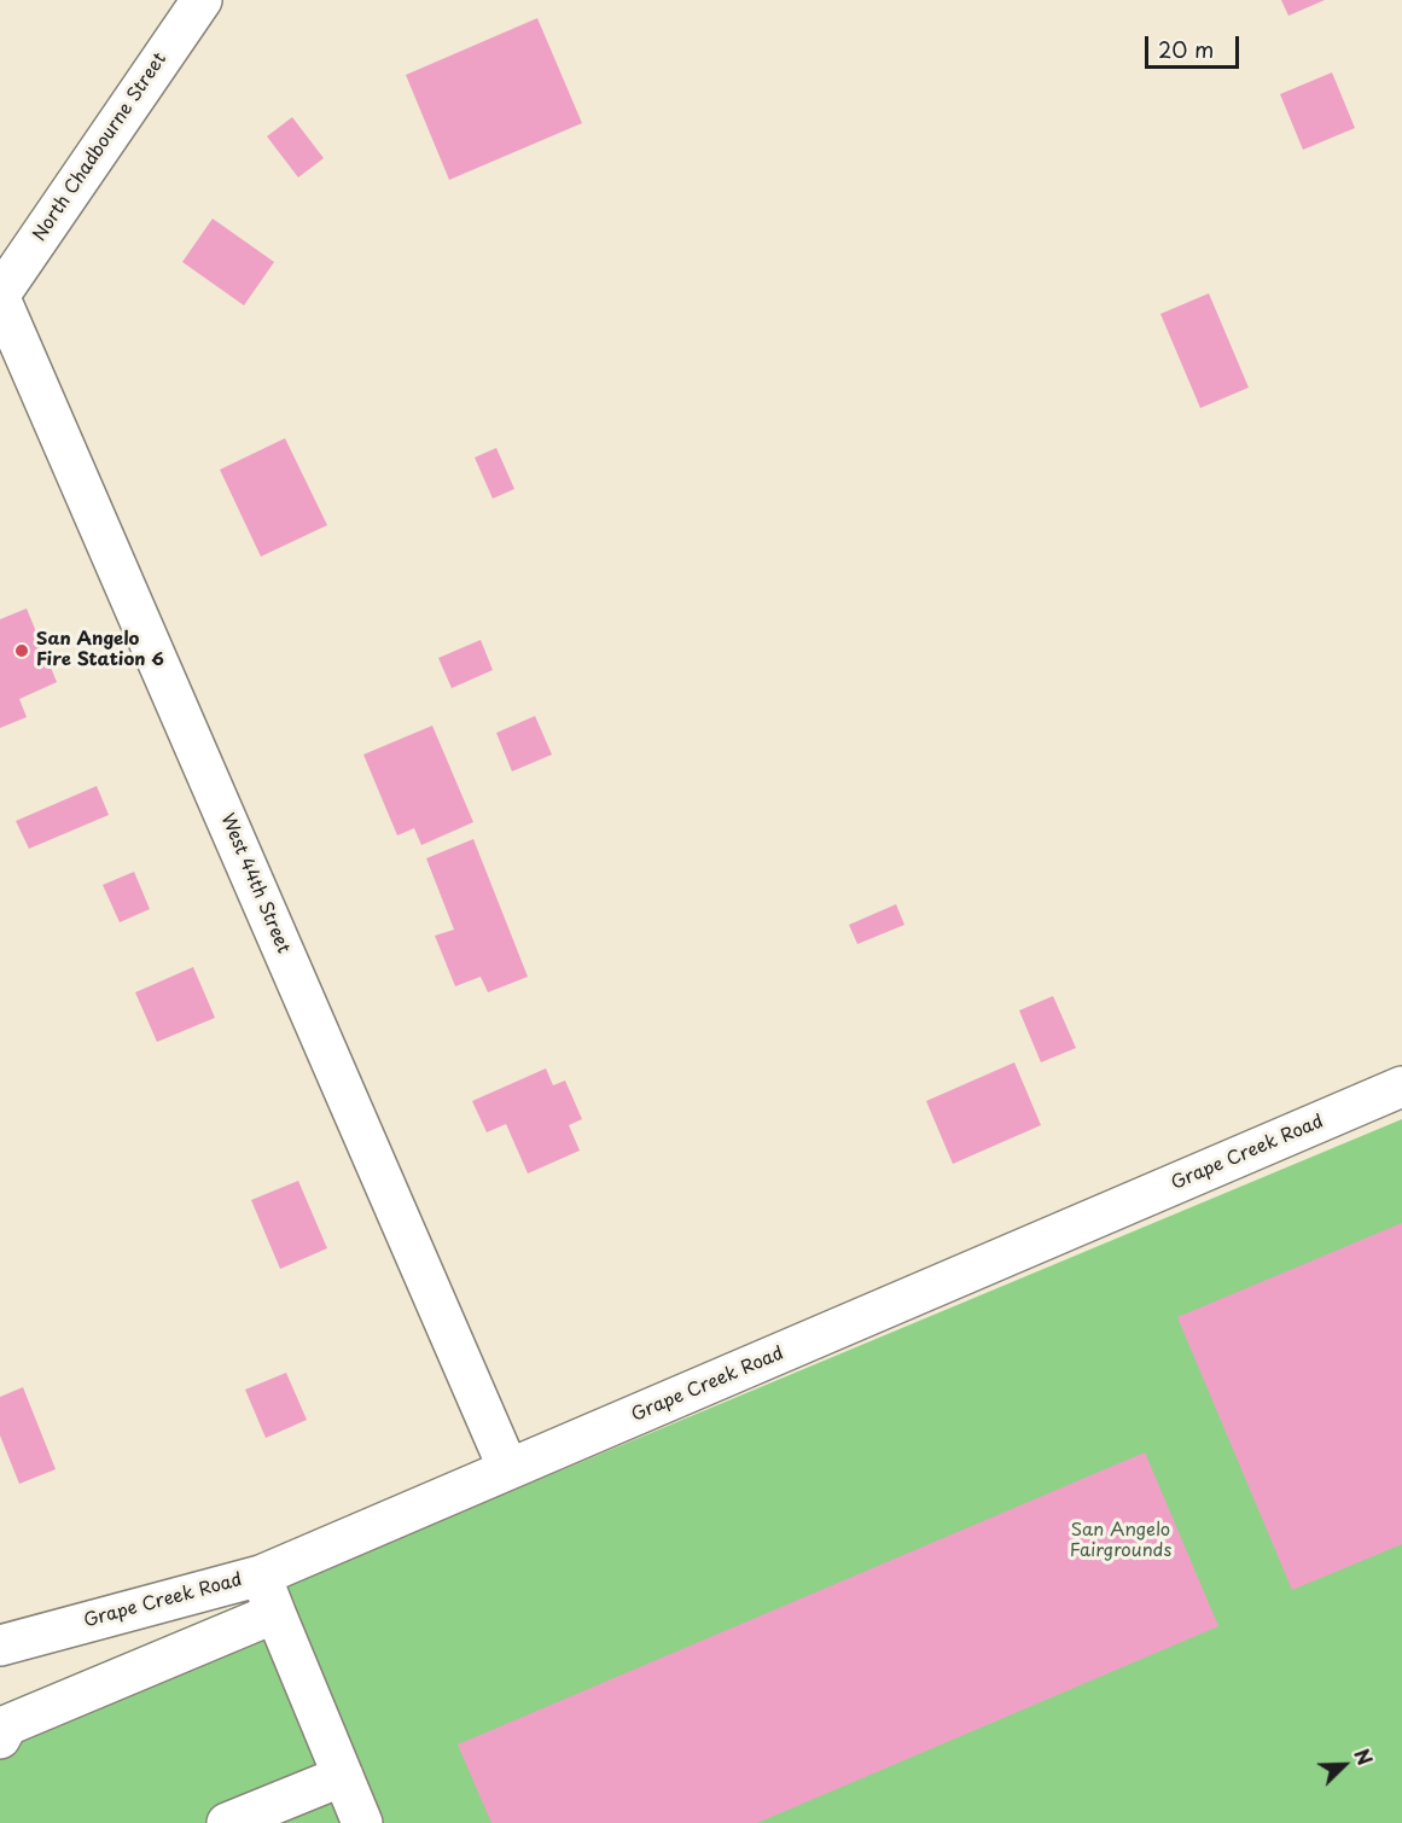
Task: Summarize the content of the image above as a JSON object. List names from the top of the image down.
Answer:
{
  "streets": {
    "street": ["North Chadbourne Street", "West 44th Street", "Grape Creek Road"]
  },
  "crossings": [
    ["North Chadbourne Street", "West 44th Street"],
    ["West 44th Street", "Grape Creek Road"]
  ],
  "parks": ["San Angelo Fairgrounds"],
  "places": ["San Angelo Fire Station 6"],
  "scale_bar": "20 m",
  "north": "top right"
}
